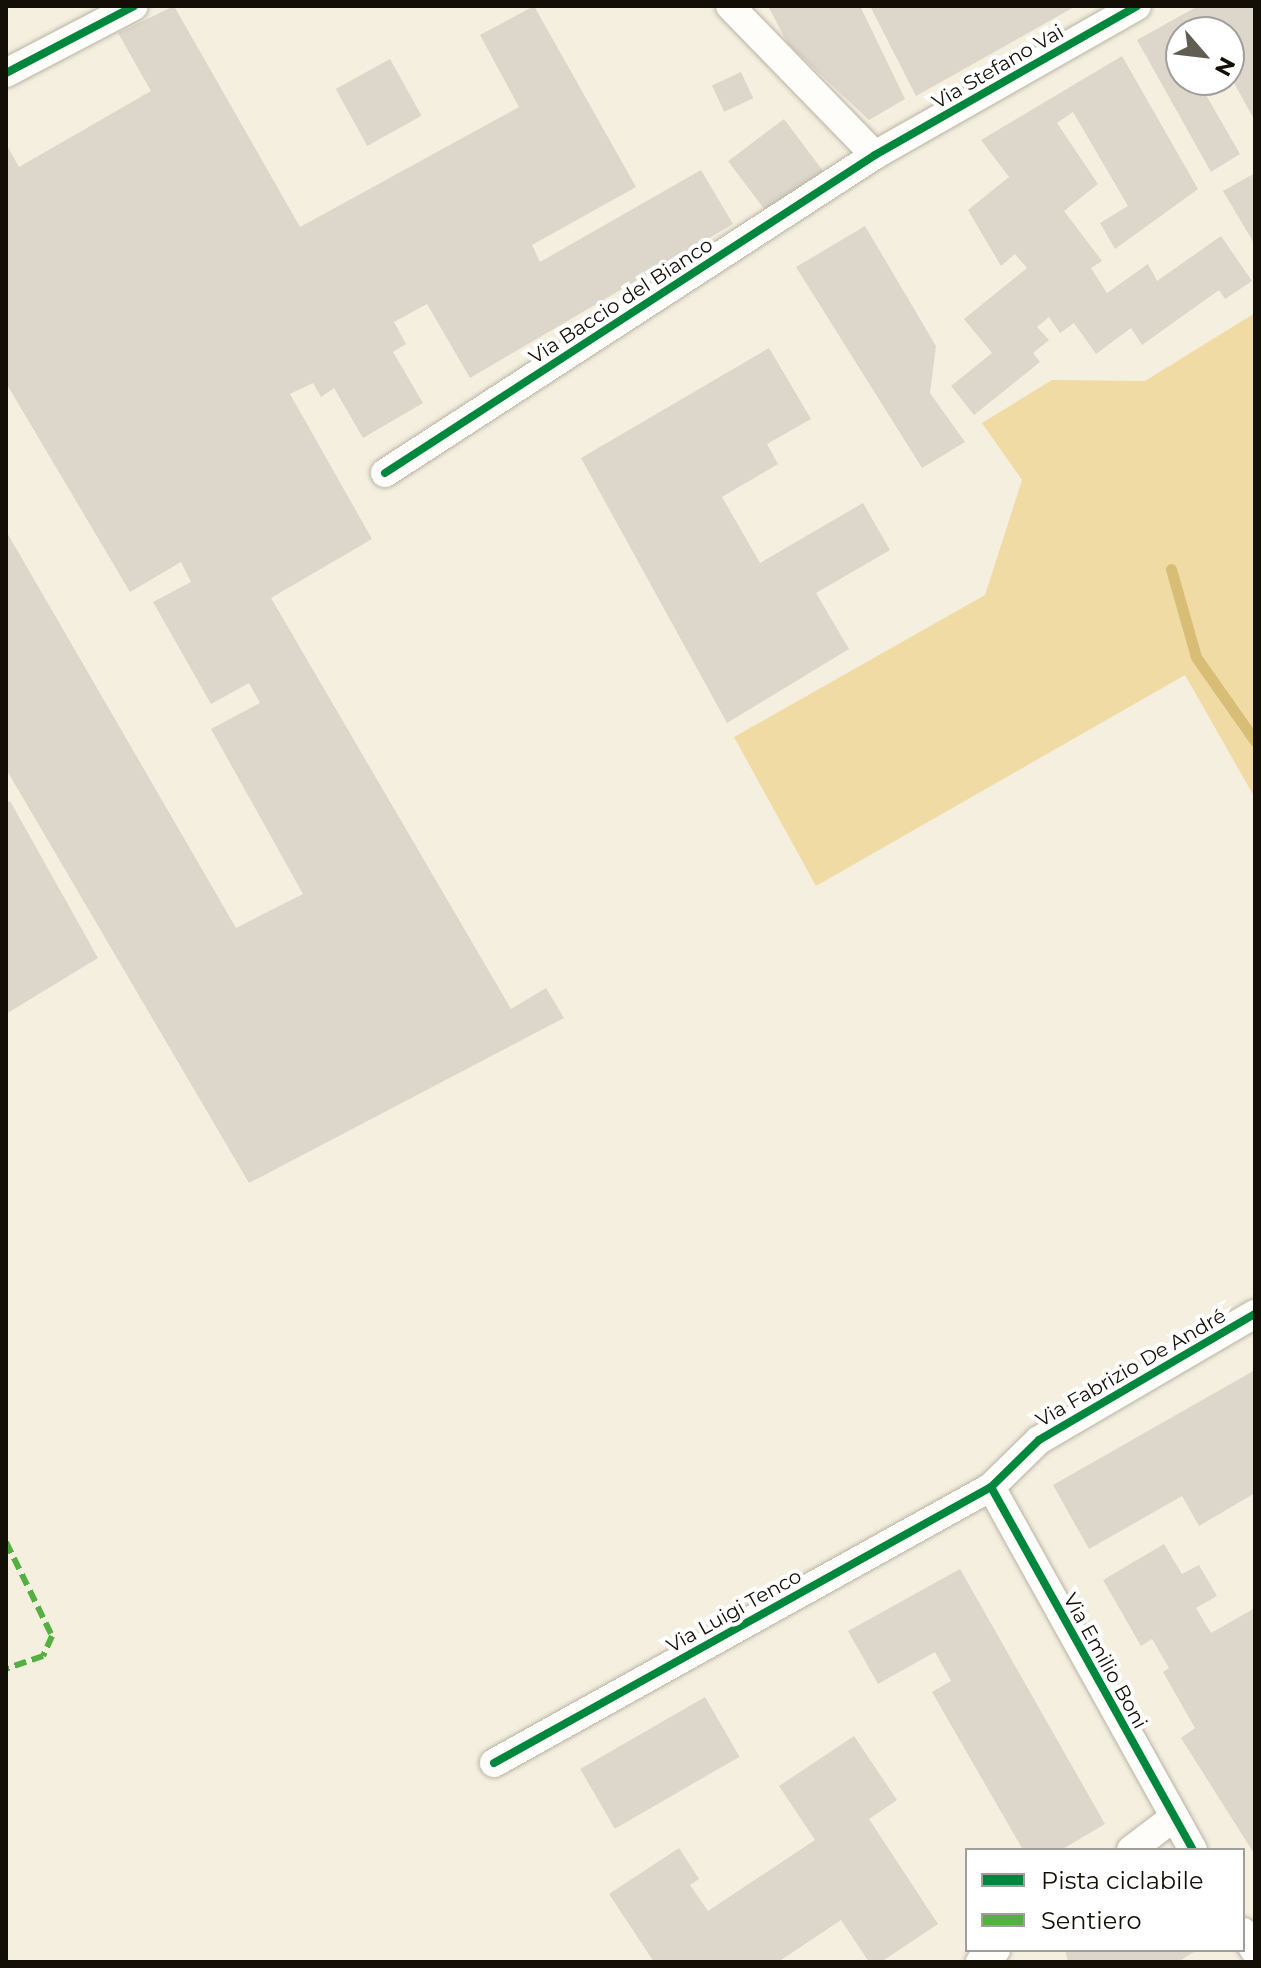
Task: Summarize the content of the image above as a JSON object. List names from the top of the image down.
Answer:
{
  "streets": {
    "street": [
      "Via Stefano Vai",
      "Via Baccio del Bianco",
      "Via Fabrizio De André",
      "Via Luigi Tenco",
      "Via Emilio Boni"
    ]
  },
  "crossings": [
    ["Via Stefano Vai", "Via Baccio del Bianco"],
    ["Via Fabrizio De André", "Via Luigi Tenco"],
    ["Via Fabrizio De André", "Via Emilio Boni"],
    ["Via Luigi Tenco", "Via Emilio Boni"]
  ],
  "legend": ["Pista ciclabile", "Sentiero"],
  "north": "bottom right"
}
